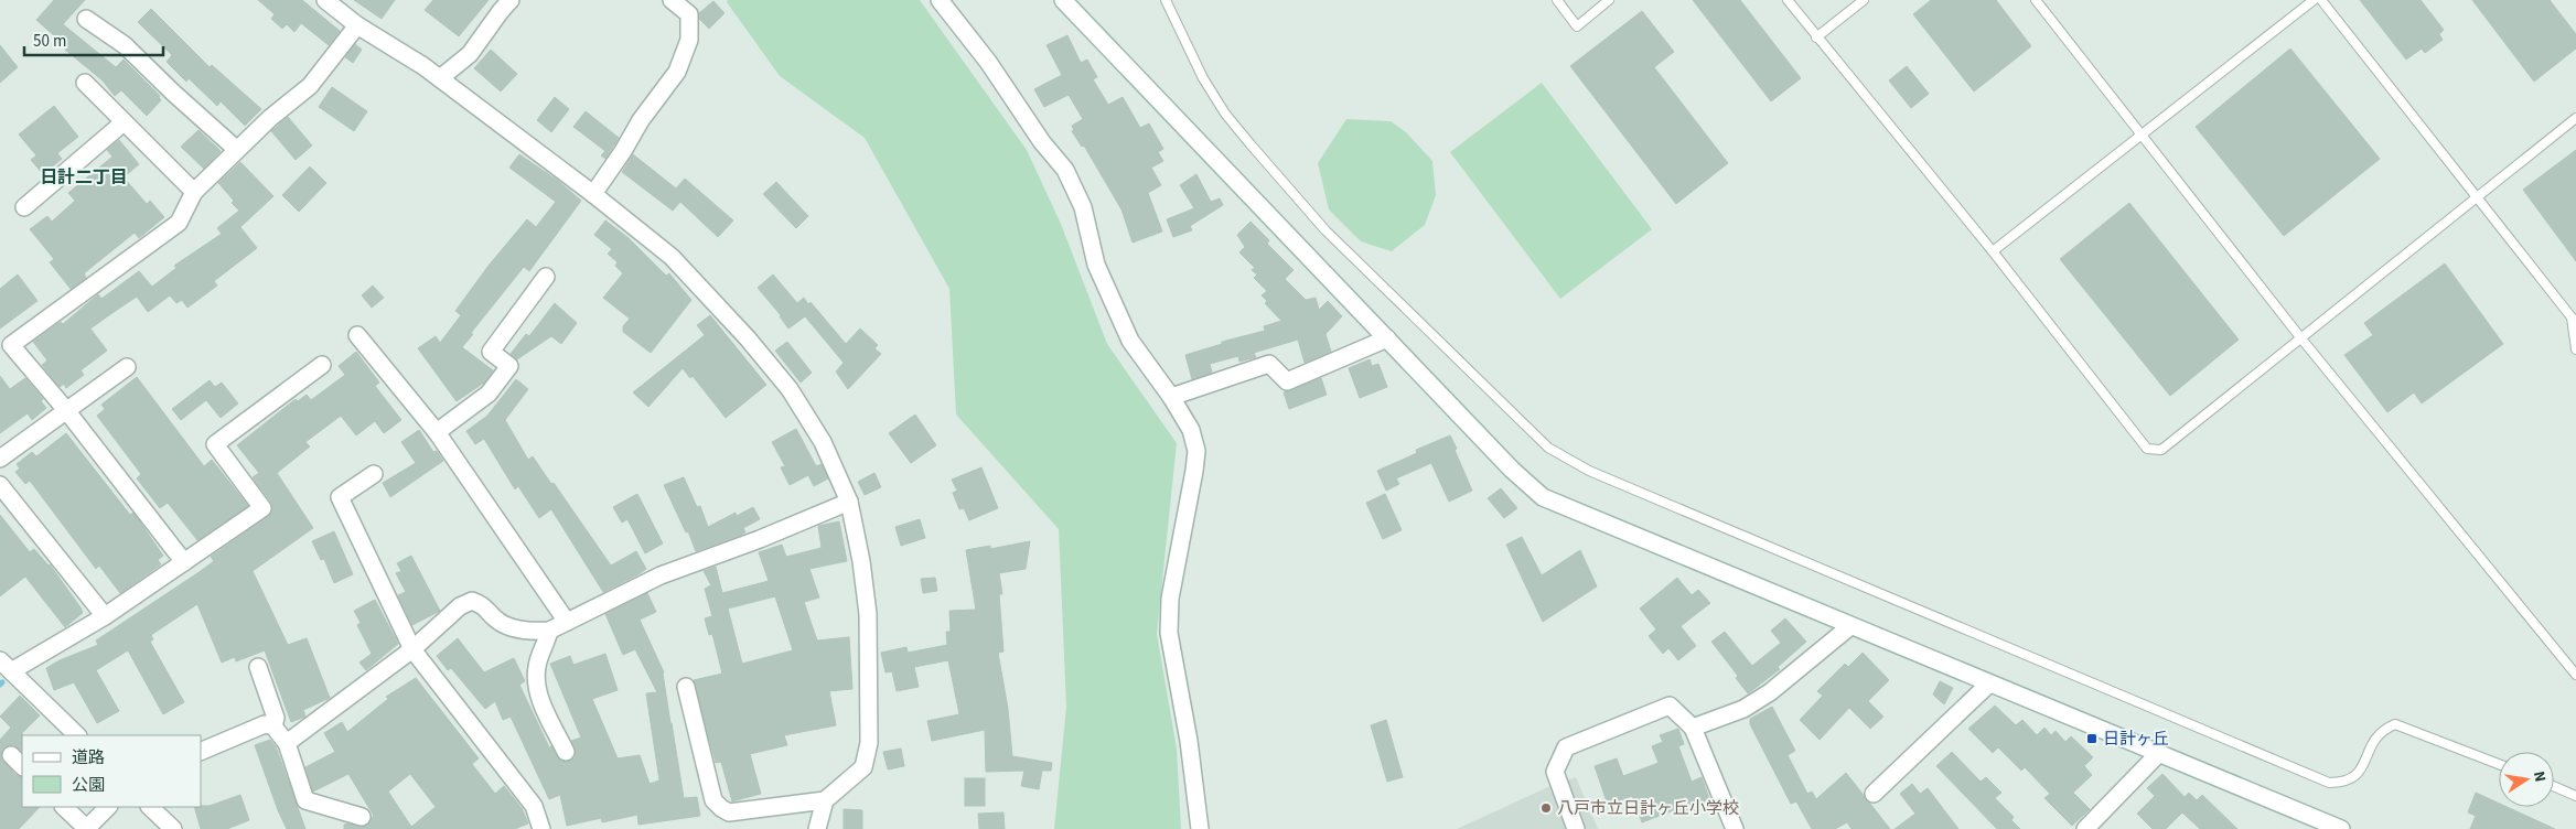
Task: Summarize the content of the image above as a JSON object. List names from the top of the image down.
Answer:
{
  "districts": ["日計二丁目"],
  "places": {
    "transit": ["日計ヶ丘"],
    "other": ["八戸市立日計ヶ丘小学校"]
  },
  "legend": ["道路", "公園"],
  "scale_bar": "50 m",
  "north": "right"
}
